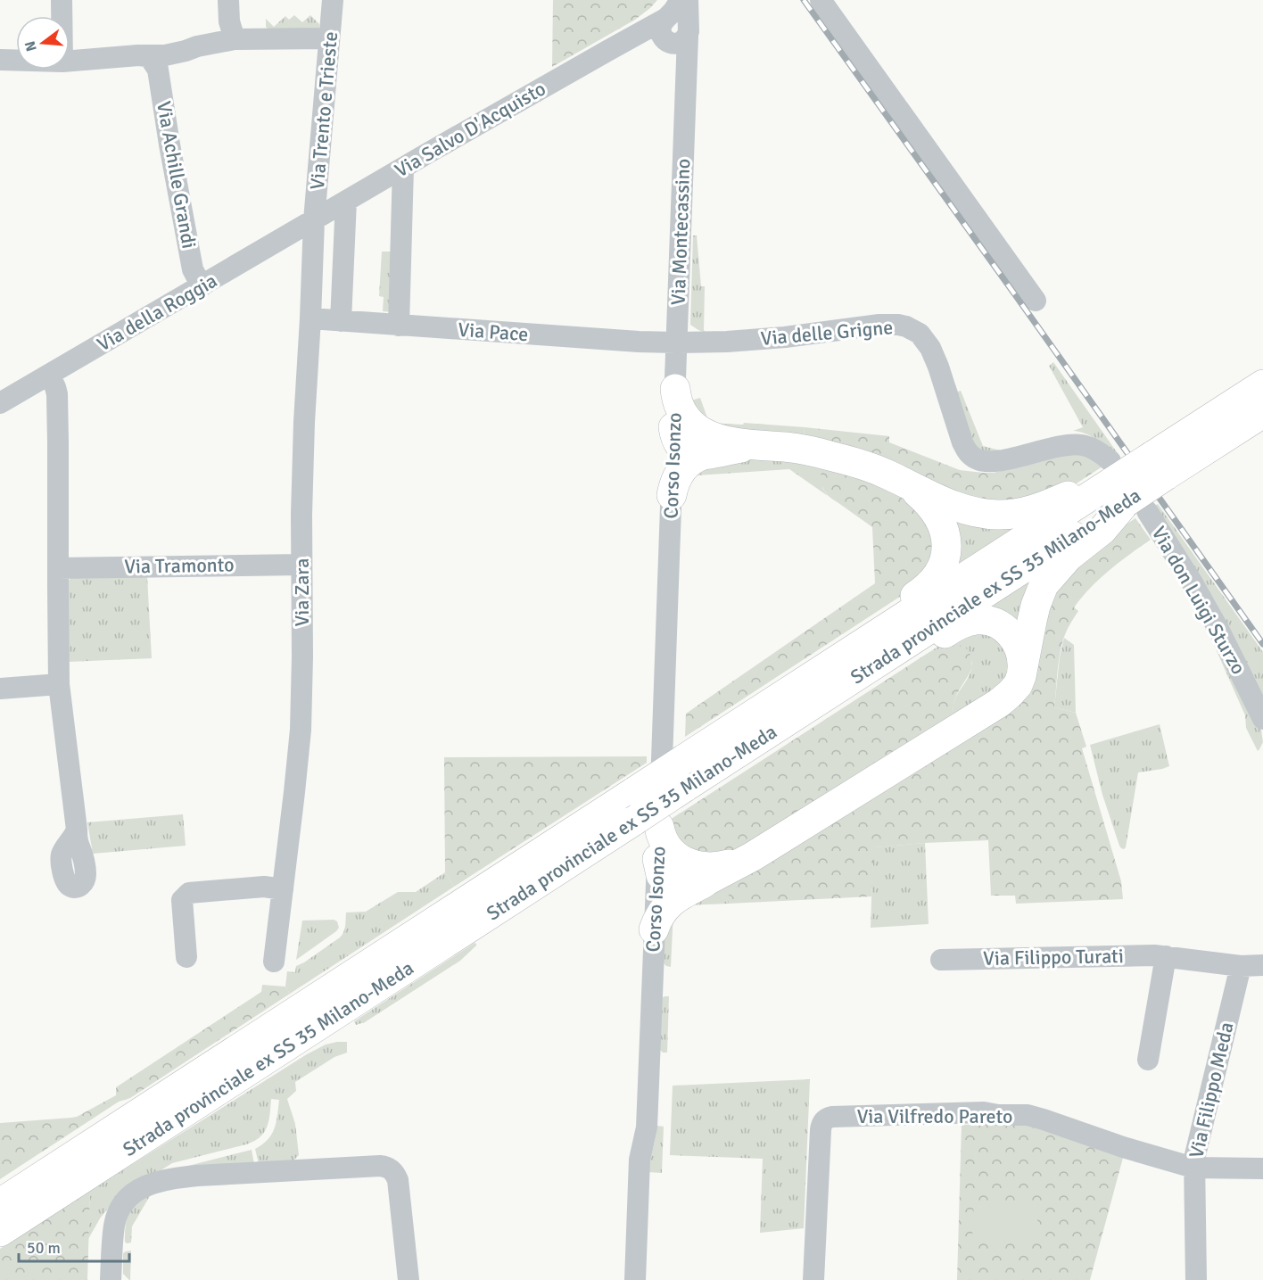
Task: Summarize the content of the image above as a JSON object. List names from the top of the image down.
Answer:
{
  "streets": {
    "highway": ["Strada provinciale ex SS 35 Milano-Meda"],
    "street": [
      "Via Trento e Trieste",
      "Via Salvo D'Acquisto",
      "Via Achille Grandi",
      "Via Montecassino",
      "Via della Roggia",
      "Via Pace",
      "Via delle Grigne",
      "Corso Isonzo",
      "Via Tramonto",
      "Via Zara",
      "Via don Luigi Sturzo",
      "Via Filippo Turati",
      "Via Filippo Meda",
      "Via Vilfredo Pareto"
    ]
  },
  "crossings": [
    ["Via Trento e Trieste", "Via Salvo D'Acquisto"],
    ["Via Trento e Trieste", "Via della Roggia"],
    ["Via Trento e Trieste", "Via Pace"],
    ["Via Trento e Trieste", "Via Zara"],
    ["Via Salvo D'Acquisto", "Via Montecassino"],
    ["Via Salvo D'Acquisto", "Via della Roggia"],
    ["Via Salvo D'Acquisto", "Via Zara"],
    ["Via Achille Grandi", "Via della Roggia"],
    ["Via Montecassino", "Via Pace"],
    ["Via Montecassino", "Via delle Grigne"],
    ["Via Montecassino", "Corso Isonzo"],
    ["Via della Roggia", "Via Zara"],
    ["Via Pace", "Via delle Grigne"],
    ["Via Pace", "Via Zara"],
    ["Via delle Grigne", "Strada provinciale ex SS 35 Milano-Meda"],
    ["Via delle Grigne", "Via don Luigi Sturzo"],
    ["Corso Isonzo", "Strada provinciale ex SS 35 Milano-Meda"],
    ["Via Tramonto", "Via Zara"],
    ["Strada provinciale ex SS 35 Milano-Meda", "Via don Luigi Sturzo"],
    ["Via Filippo Turati", "Via Filippo Meda"],
    ["Via Filippo Meda", "Via Vilfredo Pareto"]
  ],
  "scale_bar": "50 m",
  "north": "left"
}
